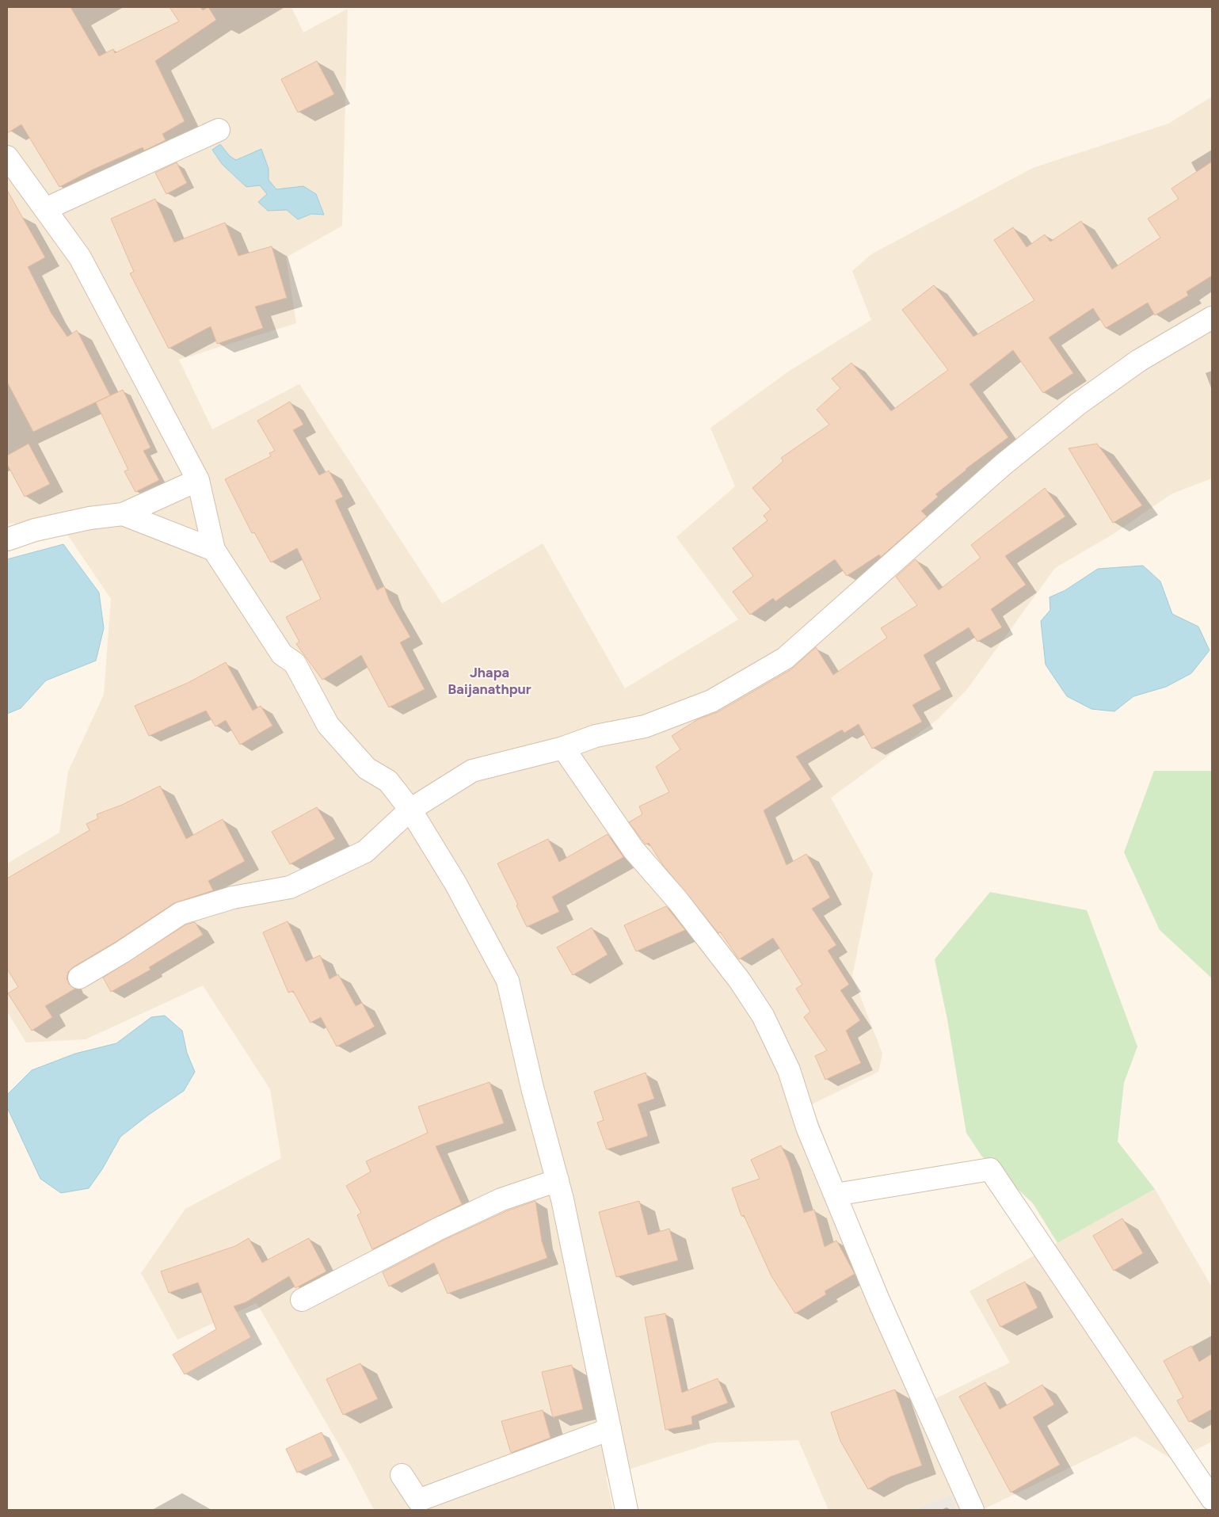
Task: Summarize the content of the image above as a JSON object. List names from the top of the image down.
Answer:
{
  "districts": ["Jhapa Baijanathpur"]
}
